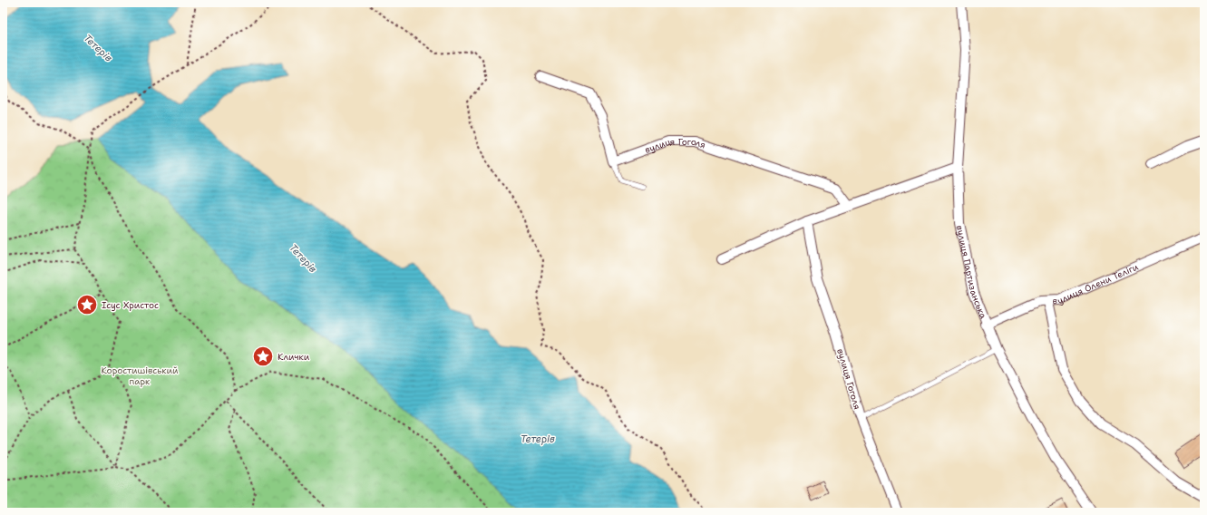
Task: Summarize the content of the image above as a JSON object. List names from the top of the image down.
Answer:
{
  "streets": {
    "street": ["вулиця Гоголя", "вулиця Партизанська", "вулиця Олени Теліги"]
  },
  "crossings": [
    ["вулиця Партизанська", "вулиця Олени Теліги"]
  ],
  "water": ["Тетерів"],
  "parks": ["Коростишівський парк"],
  "places": {
    "place": ["Ісус Христос", "Клички"]
  }
}
